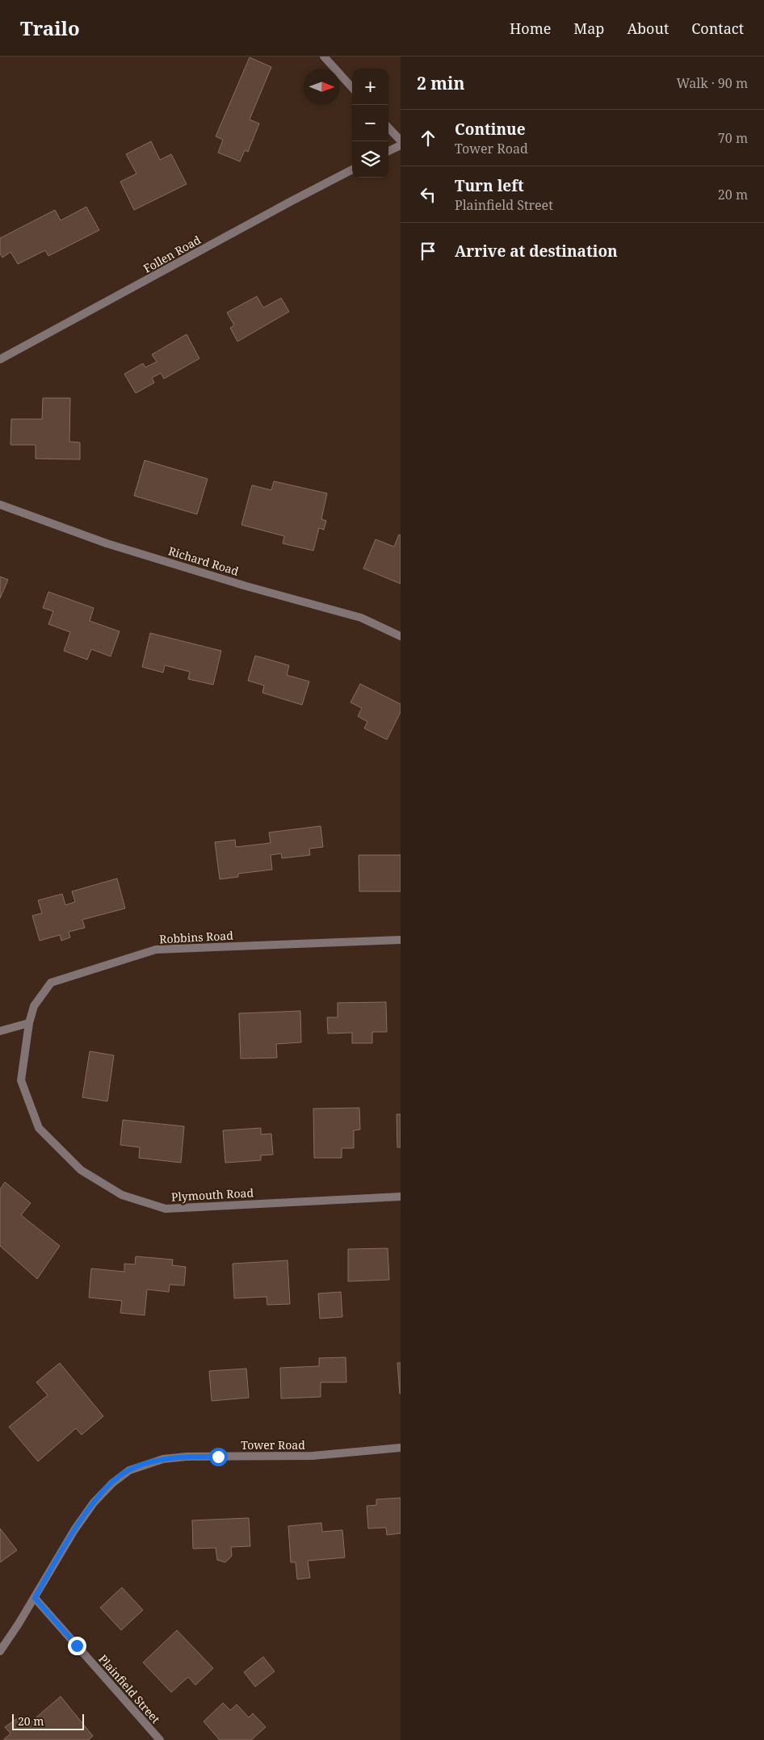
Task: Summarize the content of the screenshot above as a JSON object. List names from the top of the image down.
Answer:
{
  "streets": {
    "street": [
      "Follen Road",
      "Richard Road",
      "Robbins Road",
      "Plymouth Road",
      "Tower Road",
      "Plainfield Street"
    ]
  },
  "crossings": [
    ["Robbins Road", "Plymouth Road"],
    ["Tower Road", "Plainfield Street"]
  ],
  "scale_bar": "20 m",
  "north": "right",
  "page": {
    "header": "Trailo",
    "nav": [
      "Home",
      "Map",
      "About",
      "Contact"
    ],
    "heading": ["2 min", "Walk · 90 m"],
    "map_buttons": ["+", "−"],
    "list": [
      ["Continue", "Tower Road", "70 m"],
      ["Turn left", "Plainfield Street", "20 m"],
      "Arrive at destination"
    ],
    "scale": "20 m"
  }
}
